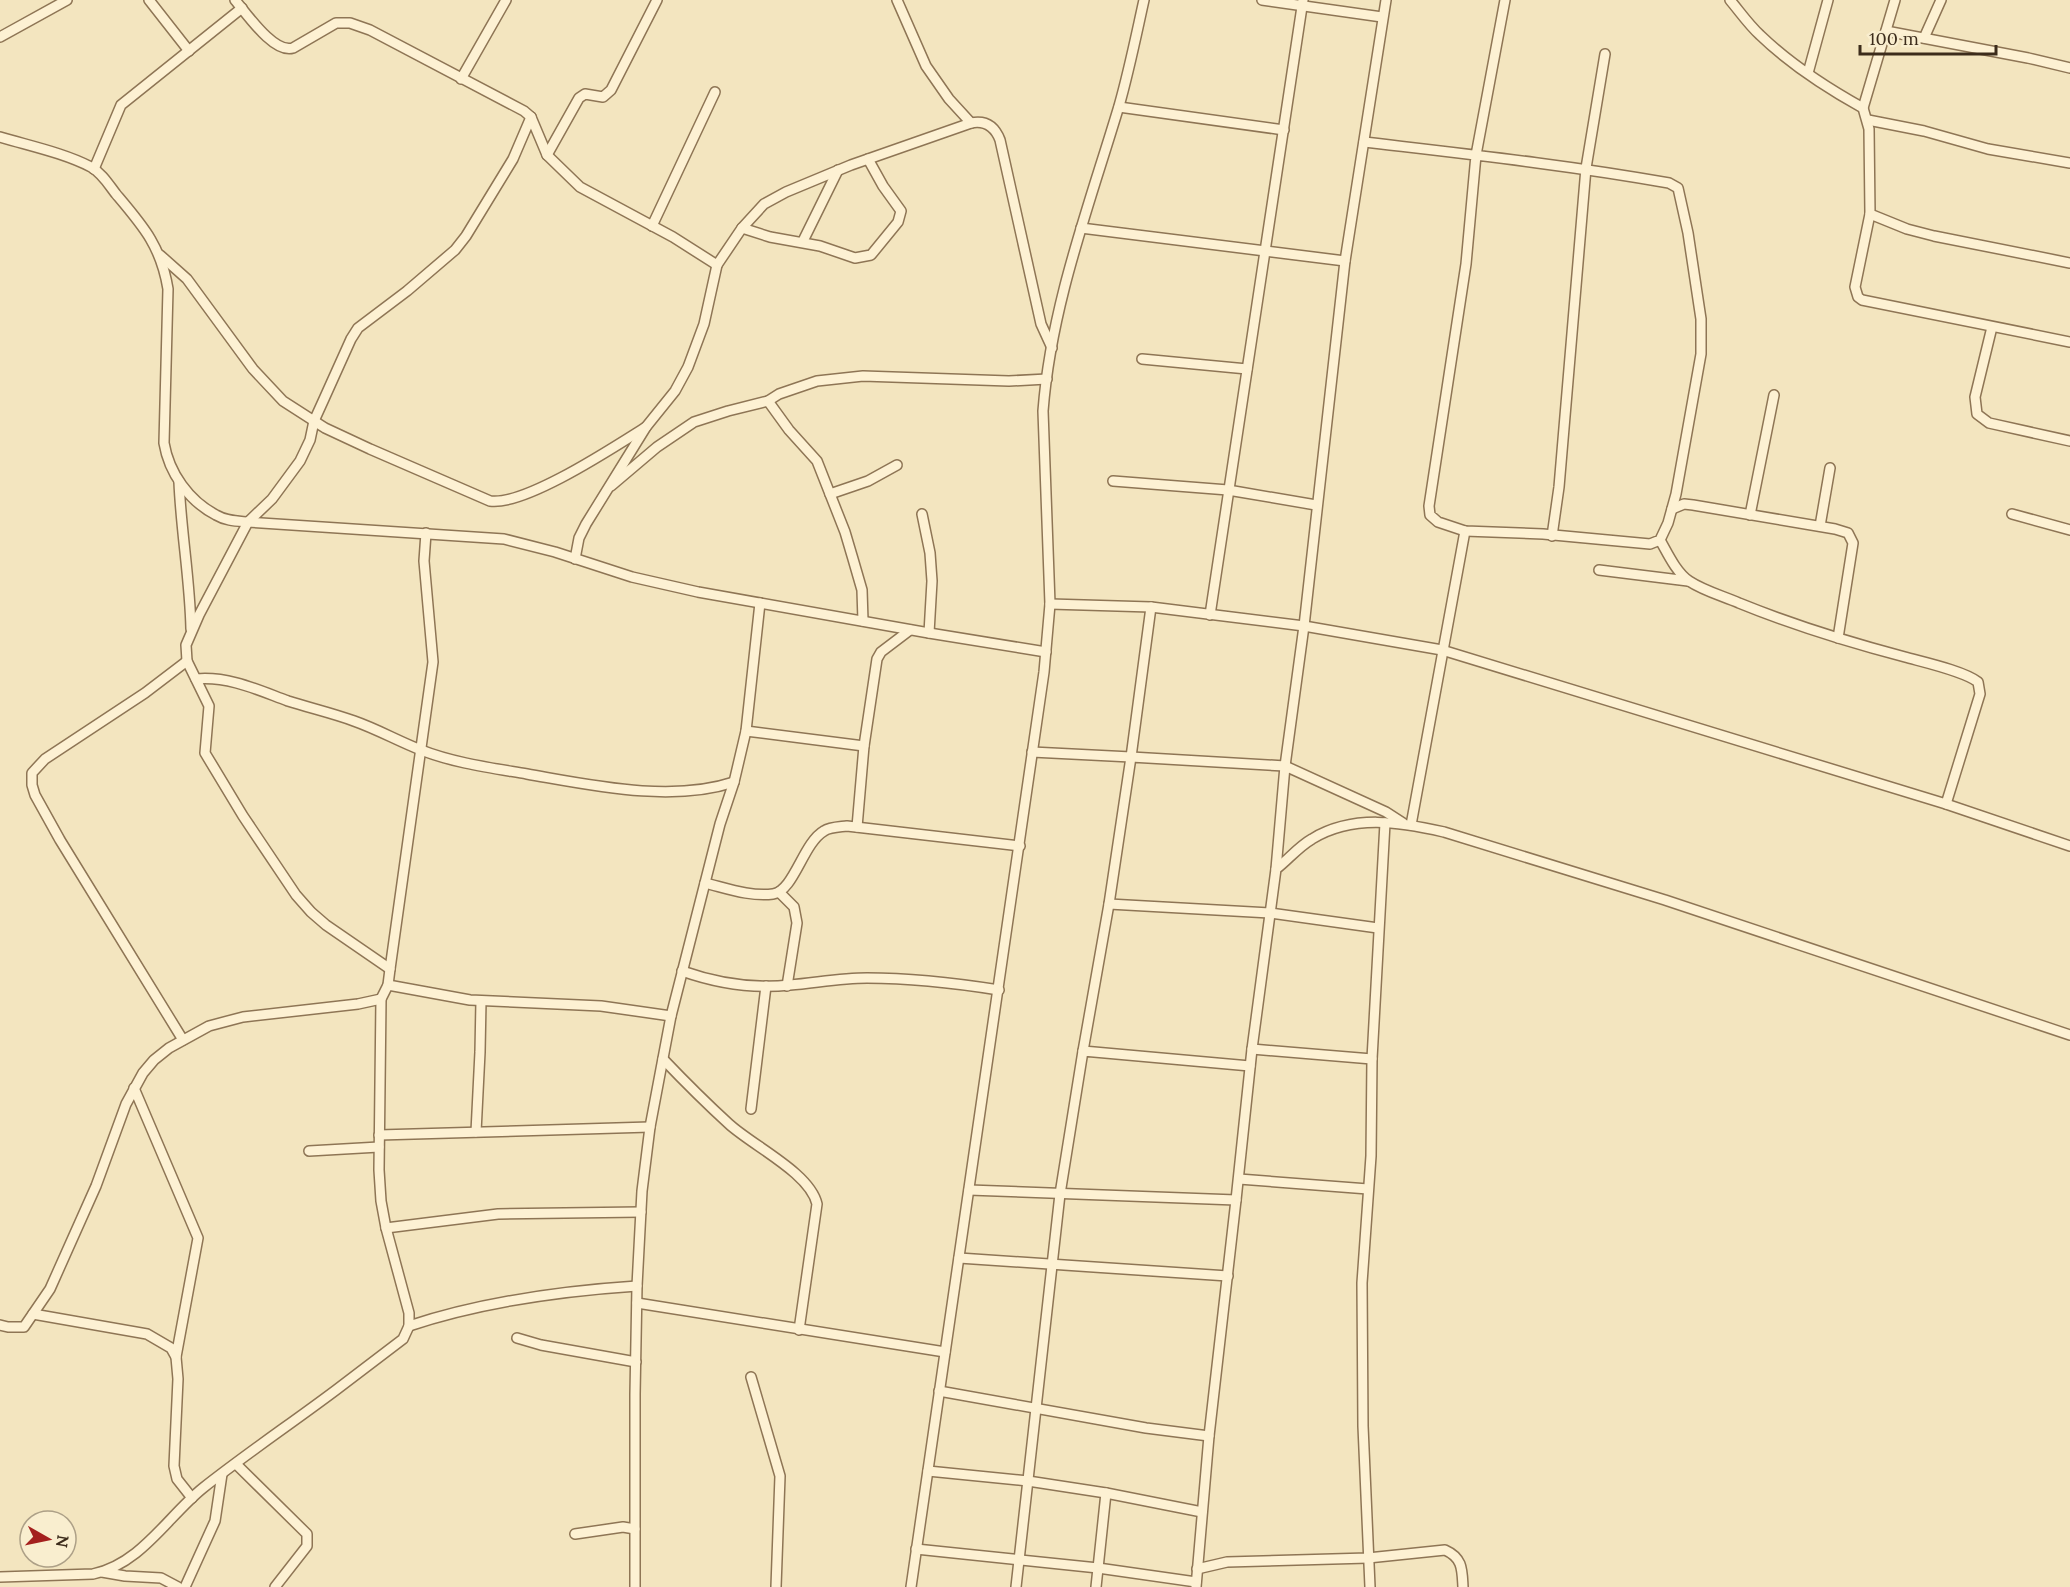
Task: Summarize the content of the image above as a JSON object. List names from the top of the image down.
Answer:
{
  "scale_bar": "100 m",
  "north": "right"
}
